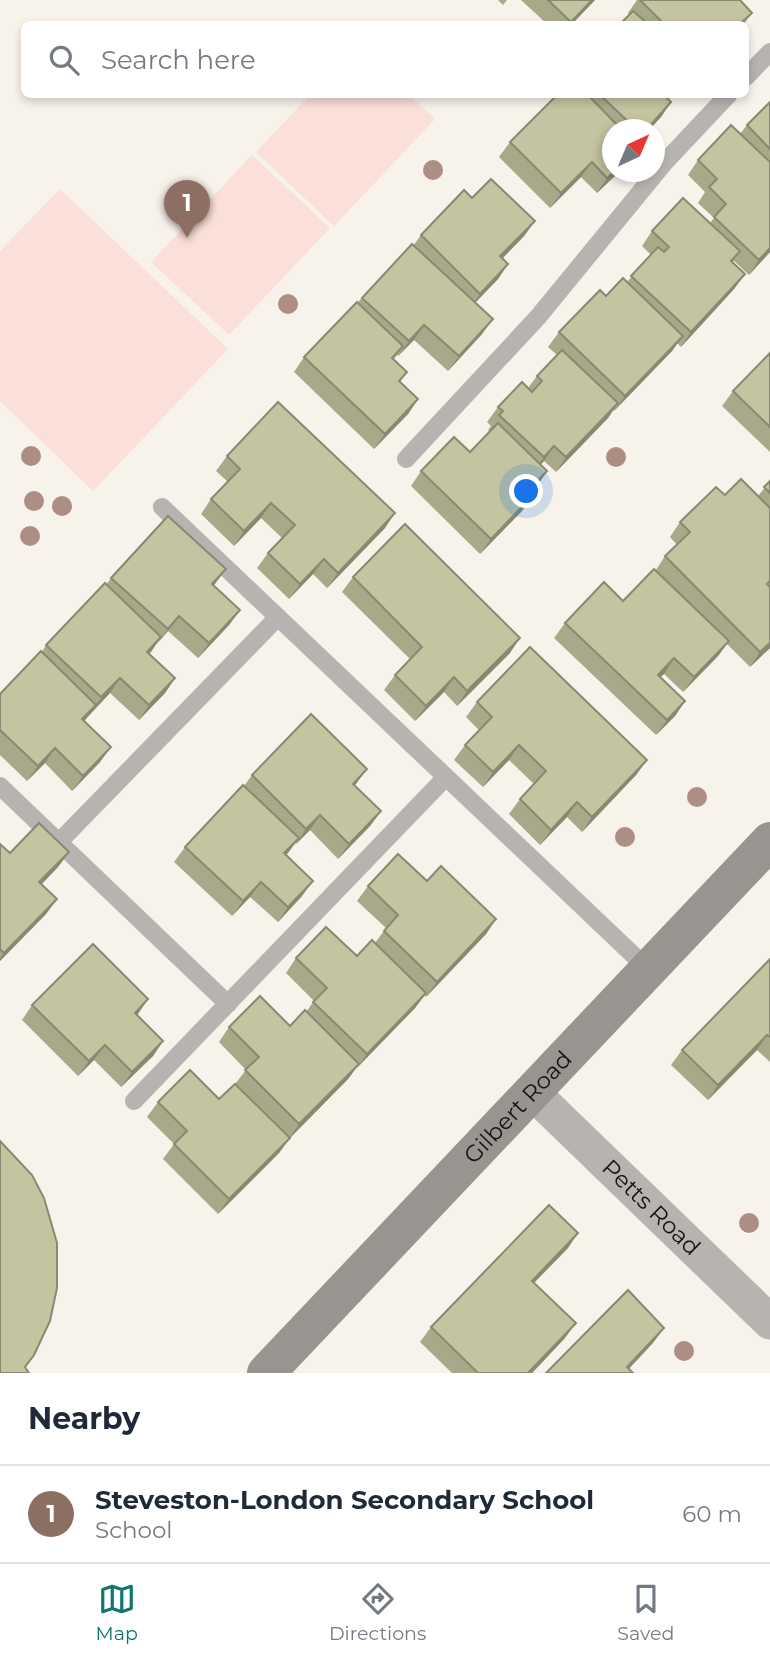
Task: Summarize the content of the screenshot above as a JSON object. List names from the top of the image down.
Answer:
{
  "streets": {
    "main road": ["Gilbert Road"],
    "street": ["Petts Road"]
  },
  "crossings": [
    ["Gilbert Road", "Petts Road"]
  ],
  "north": "top right",
  "page": {
    "search": "Search here",
    "pins": "1",
    "heading": "Nearby",
    "list": [
      {
        "mark": "1",
        "name": "Steveston-London Secondary School",
        "note": "School",
        "value": "60 m"
      }
    ],
    "nav": ["Map", "Directions", "Saved"]
  }
}
